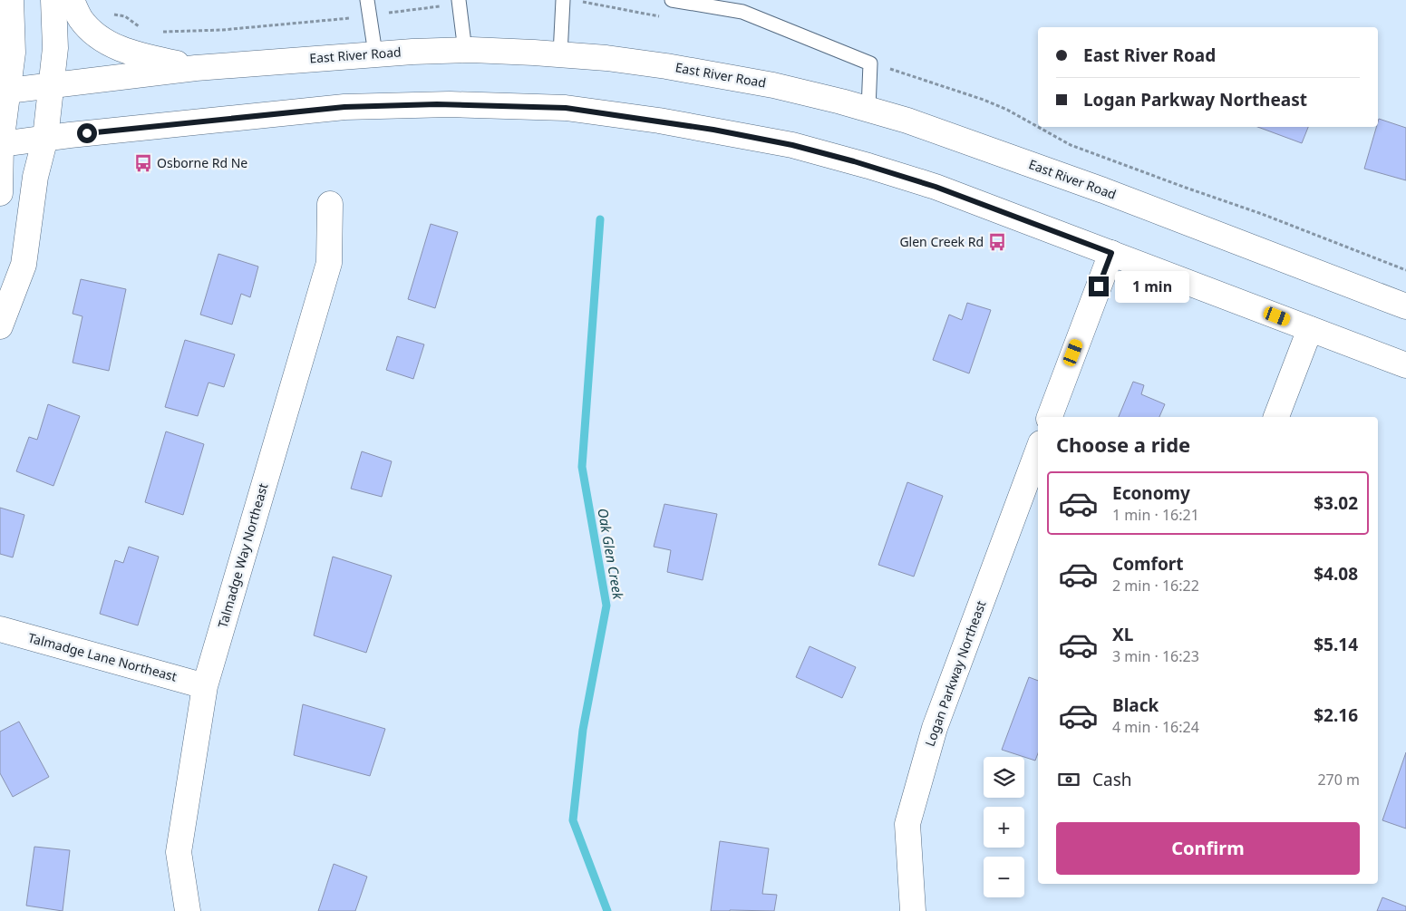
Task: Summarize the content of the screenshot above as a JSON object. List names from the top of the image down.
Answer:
{
  "streets": {
    "main road": [
      "East River Road",
      "Talmadge Way Northeast",
      "Talmadge Lane Northeast",
      "Logan Parkway Northeast"
    ]
  },
  "crossings": [
    ["Talmadge Way Northeast", "Talmadge Lane Northeast"]
  ],
  "water": ["Oak Glen Creek"],
  "places": {
    "bus stop": ["Osborne Rd Ne", "Glen Creek Rd"]
  },
  "page": {
    "banner": ["East River Road", "Logan Parkway Northeast"],
    "bubble": "1 min",
    "heading": "Choose a ride",
    "list": [
      {
        "name": "Economy",
        "note": "1 min · 16:21",
        "value": "$3.02"
      },
      {
        "name": "Comfort",
        "note": "2 min · 16:22",
        "value": "$4.08"
      },
      {
        "name": "XL",
        "note": "3 min · 16:23",
        "value": "$5.14"
      },
      {
        "name": "Black",
        "note": "4 min · 16:24",
        "value": "$2.16"
      }
    ],
    "pay": ["Cash", "270 m"],
    "map_buttons": ["+", "−"],
    "buttons": "Confirm"
  }
}
